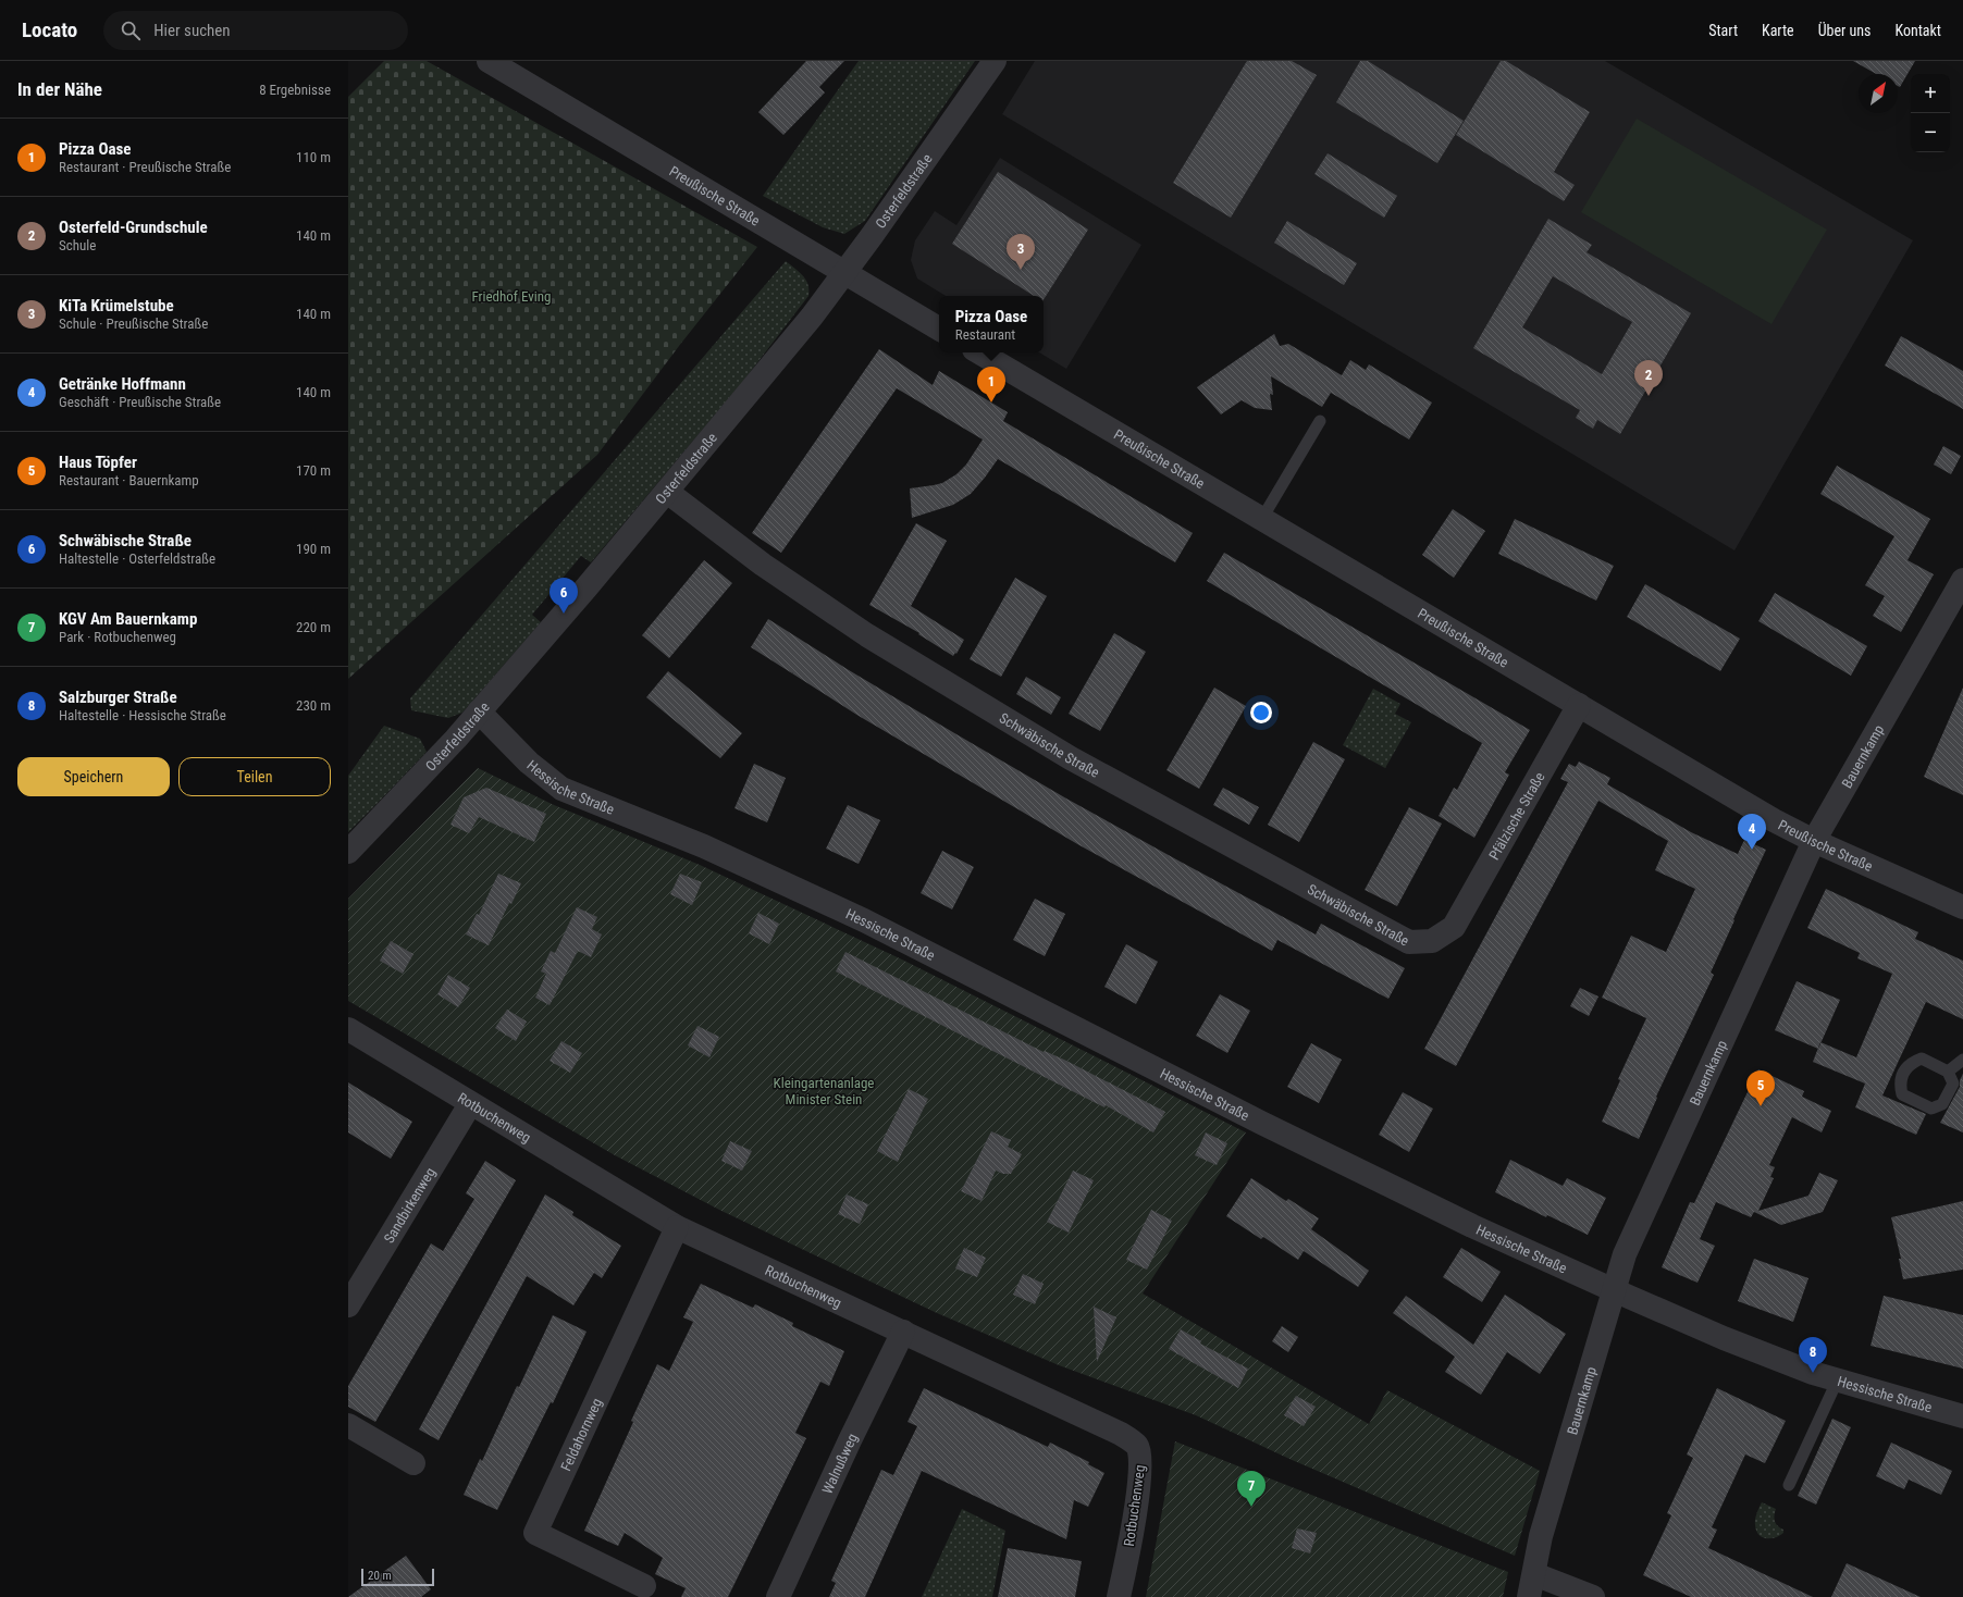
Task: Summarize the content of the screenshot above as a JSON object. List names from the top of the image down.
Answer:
{
  "streets": {
    "street": [
      "Osterfeldstraße",
      "Preußische Straße",
      "Schwäbische Straße",
      "Bauernkamp",
      "Hessische Straße",
      "Pfälzische Straße",
      "Rotbuchenweg",
      "Sandbirkenweg",
      "Feldahornweg",
      "Walnußweg"
    ]
  },
  "crossings": [
    ["Osterfeldstraße", "Preußische Straße"],
    ["Osterfeldstraße", "Schwäbische Straße"],
    ["Osterfeldstraße", "Hessische Straße"],
    ["Preußische Straße", "Bauernkamp"],
    ["Preußische Straße", "Pfälzische Straße"],
    ["Schwäbische Straße", "Pfälzische Straße"],
    ["Bauernkamp", "Hessische Straße"],
    ["Rotbuchenweg", "Sandbirkenweg"],
    ["Rotbuchenweg", "Feldahornweg"],
    ["Rotbuchenweg", "Walnußweg"]
  ],
  "parks": ["Friedhof Eving", "Kleingartenanlage Minister Stein"],
  "scale_bar": "20 m",
  "north": "top right",
  "page": {
    "header": "Locato",
    "search": "Hier suchen",
    "nav": [
      "Start",
      "Karte",
      "Über uns",
      "Kontakt"
    ],
    "heading": ["In der Nähe", "8 Ergebnisse"],
    "map_buttons": ["+", "−"],
    "list": [
      {
        "mark": "1",
        "name": "Pizza Oase",
        "note": "Restaurant · Preußische Straße",
        "value": "110 m"
      },
      {
        "mark": "2",
        "name": "Osterfeld-Grundschule",
        "note": "Schule",
        "value": "140 m"
      },
      {
        "mark": "3",
        "name": "KiTa Krümelstube",
        "note": "Schule · Preußische Straße",
        "value": "140 m"
      },
      {
        "mark": "4",
        "name": "Getränke Hoffmann",
        "note": "Geschäft · Preußische Straße",
        "value": "140 m"
      },
      {
        "mark": "5",
        "name": "Haus Töpfer",
        "note": "Restaurant · Bauernkamp",
        "value": "170 m"
      },
      {
        "mark": "6",
        "name": "Schwäbische Straße",
        "note": "Haltestelle · Osterfeldstraße",
        "value": "190 m"
      },
      {
        "mark": "7",
        "name": "KGV Am Bauernkamp",
        "note": "Park · Rotbuchenweg",
        "value": "220 m"
      },
      {
        "mark": "8",
        "name": "Salzburger Straße",
        "note": "Haltestelle · Hessische Straße",
        "value": "230 m"
      }
    ],
    "pins": [
      "3",
      "2",
      "1",
      "6",
      "4",
      "5",
      "8",
      "7"
    ],
    "popup": ["Pizza Oase", "Restaurant"],
    "buttons": ["Speichern", "Teilen"],
    "scale": "20 m"
  }
}
